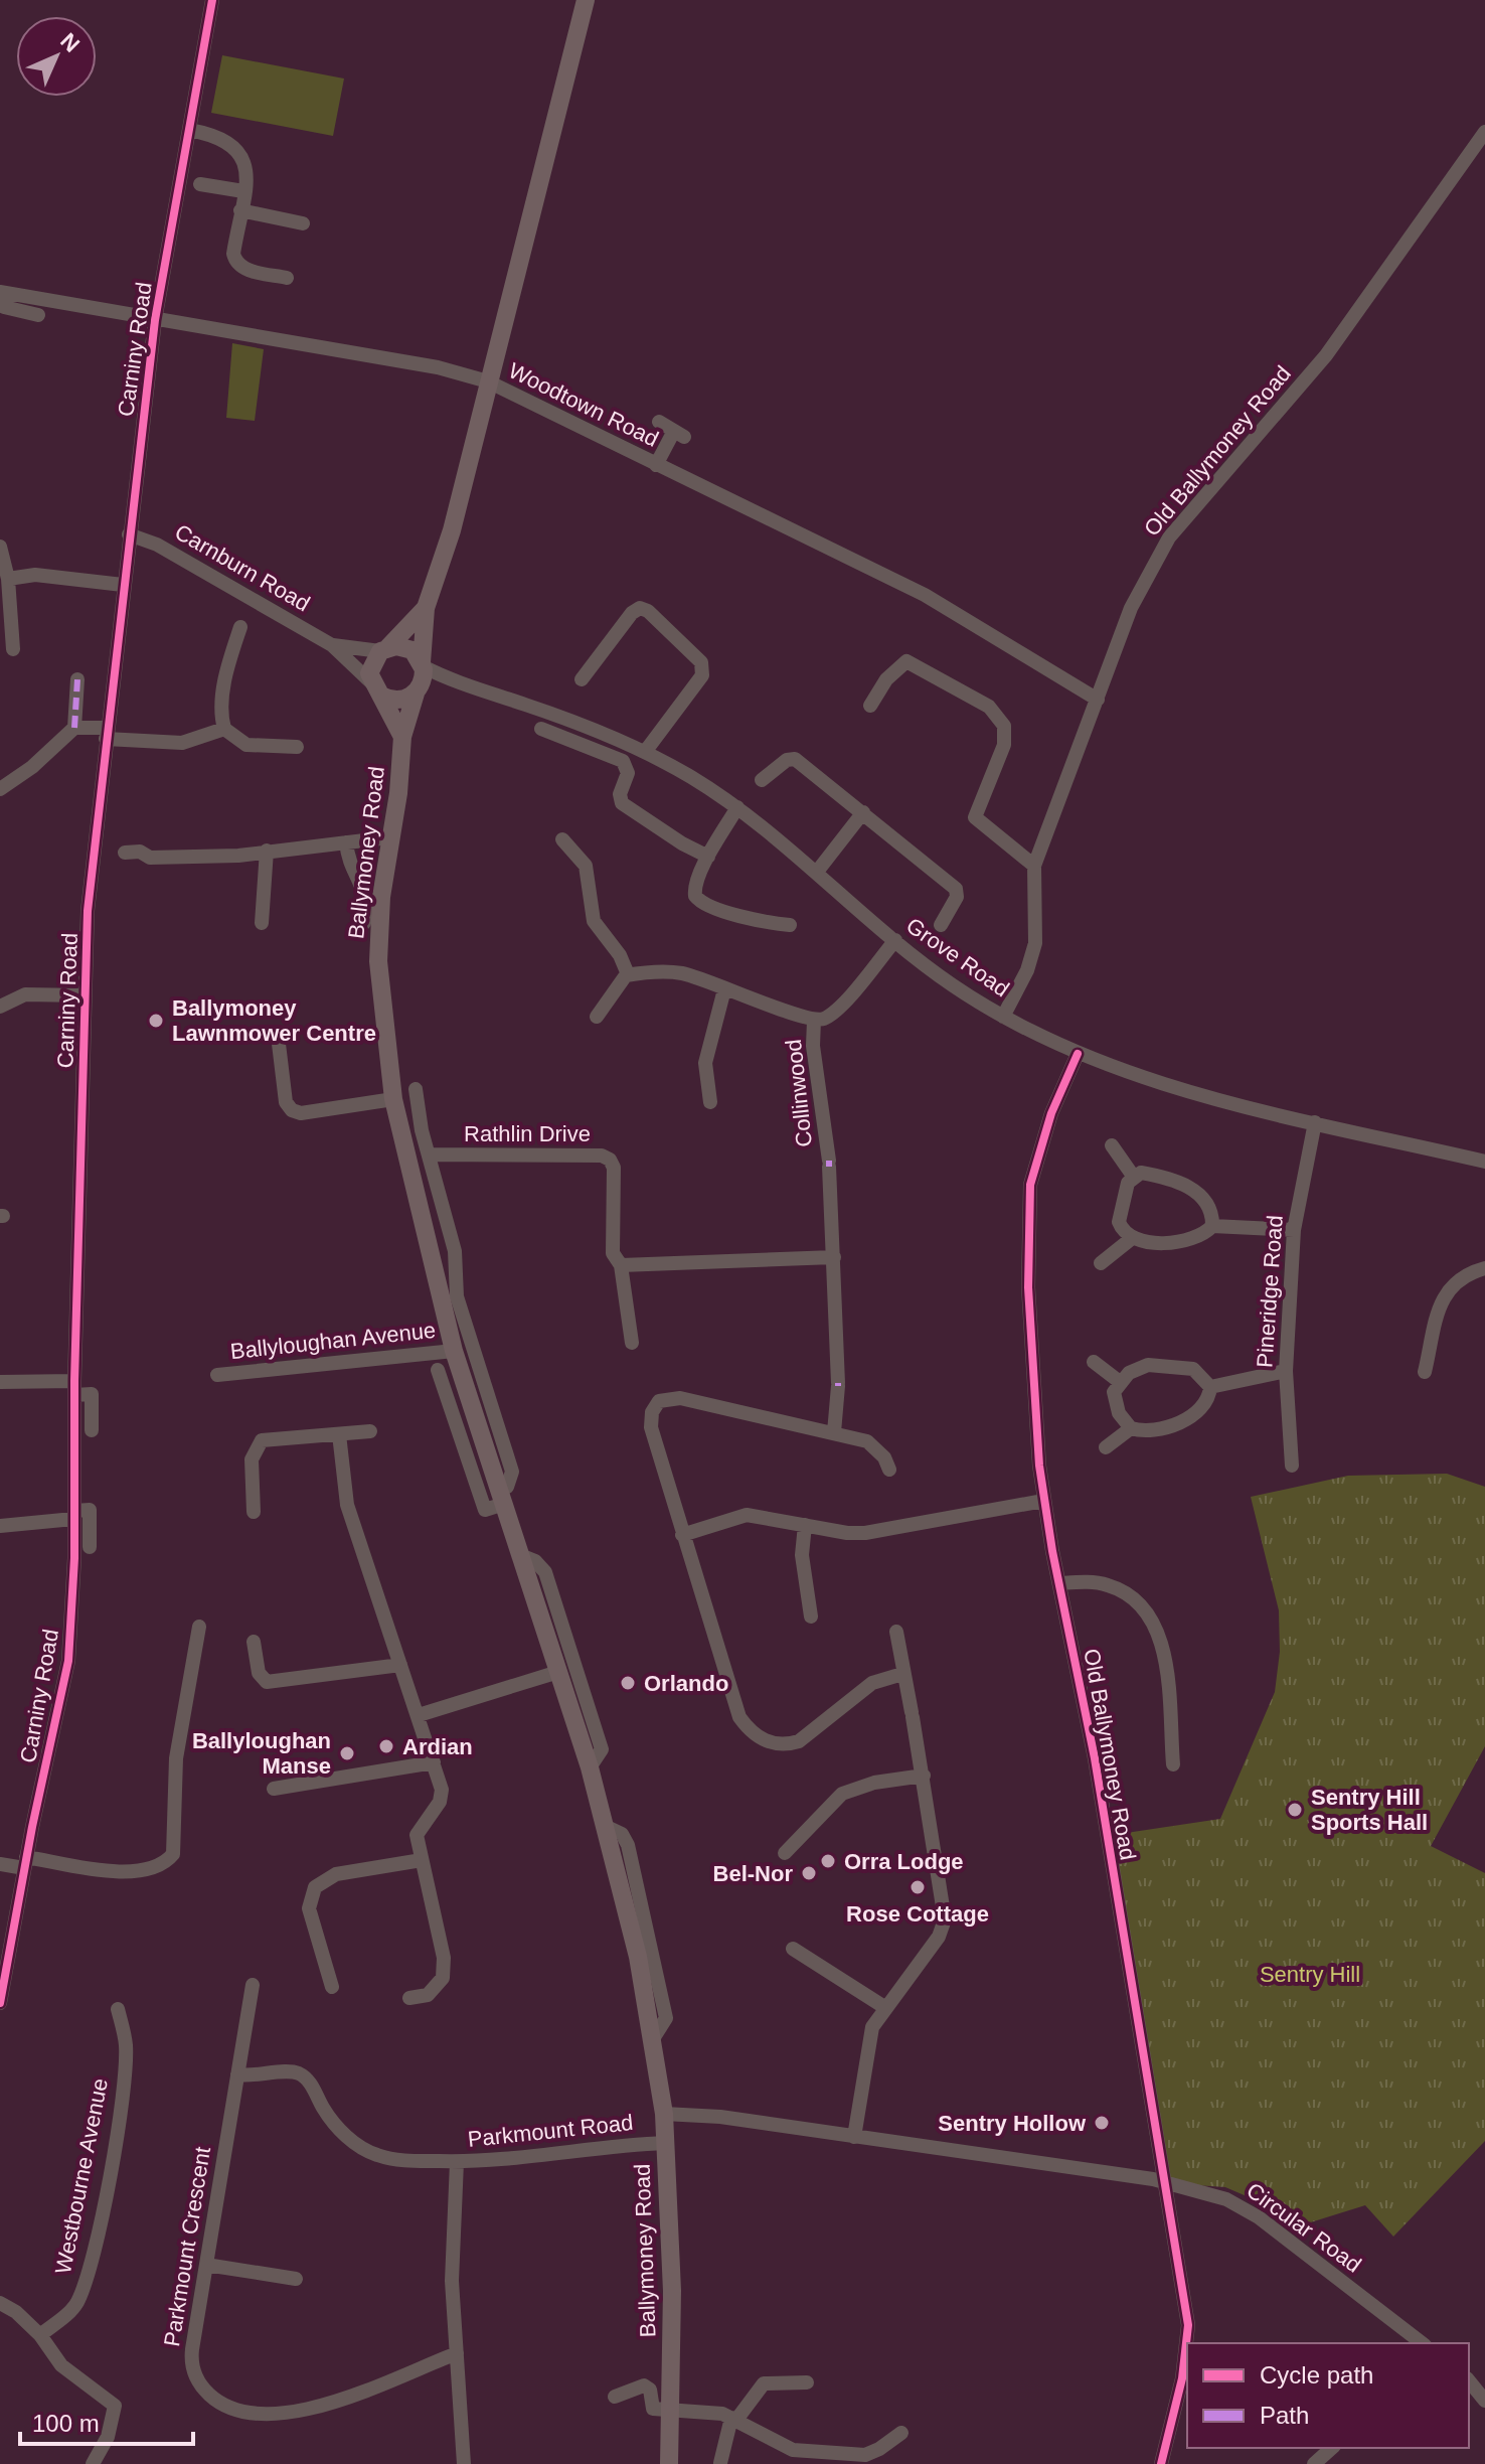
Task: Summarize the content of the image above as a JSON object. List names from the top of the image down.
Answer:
{
  "streets": {
    "main road": ["Ballymoney Road"],
    "street": [
      "Carniny Road",
      "Woodtown Road",
      "Old Ballymoney Road",
      "Carnburn Road",
      "Grove Road",
      "Collinwood",
      "Rathlin Drive",
      "Pineridge Road",
      "Ballyloughan Avenue",
      "Parkmount Road",
      "Westbourne Avenue",
      "Circular Road",
      "Parkmount Crescent"
    ]
  },
  "crossings": [
    ["Carniny Road", "Woodtown Road"],
    ["Carniny Road", "Carnburn Road"],
    ["Woodtown Road", "Old Ballymoney Road"],
    ["Old Ballymoney Road", "Grove Road"],
    ["Old Ballymoney Road", "Circular Road"],
    ["Carnburn Road", "Ballymoney Road"],
    ["Carnburn Road", "Grove Road"],
    ["Ballymoney Road", "Grove Road"],
    ["Ballymoney Road", "Ballyloughan Avenue"],
    ["Ballymoney Road", "Parkmount Road"],
    ["Ballymoney Road", "Circular Road"],
    ["Grove Road", "Collinwood"],
    ["Grove Road", "Pineridge Road"],
    ["Parkmount Road", "Parkmount Crescent"]
  ],
  "parks": ["Sentry Hill"],
  "places": [
    "Ballymoney Lawnmower Centre",
    "Orlando",
    "Ardian",
    "Ballyloughan Manse",
    "Sentry Hill Sports Hall",
    "Orra Lodge",
    "Bel-Nor",
    "Rose Cottage",
    "Sentry Hollow"
  ],
  "legend": ["Cycle path", "Path"],
  "scale_bar": "100 m",
  "north": "top right"
}
